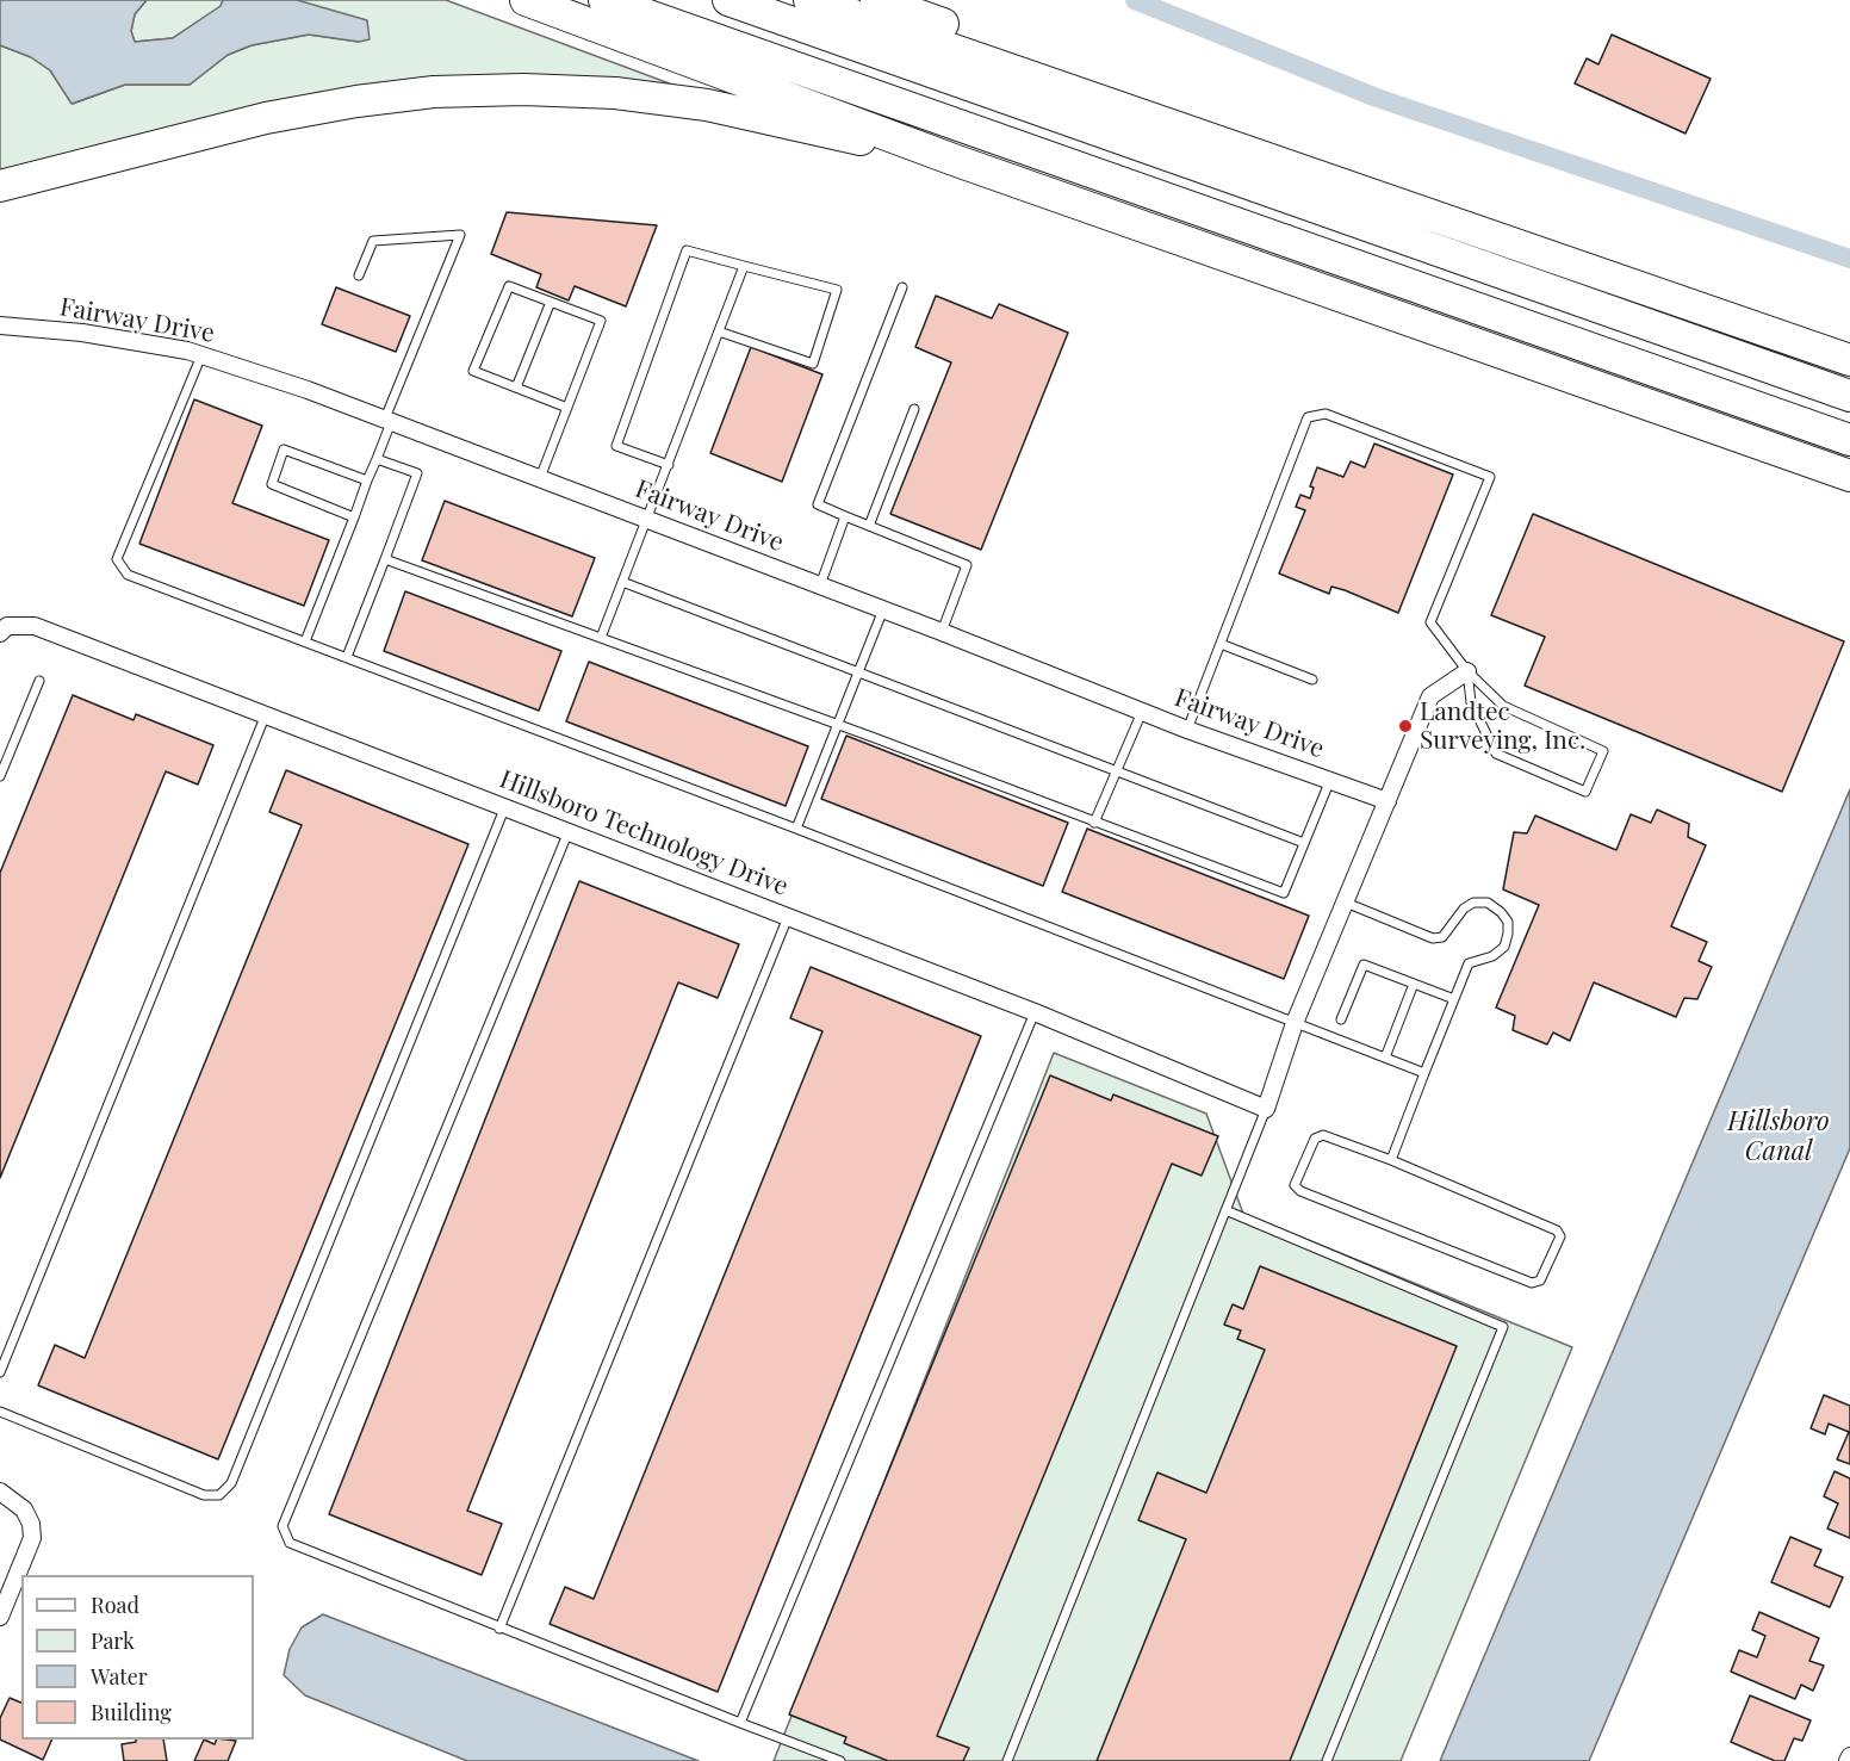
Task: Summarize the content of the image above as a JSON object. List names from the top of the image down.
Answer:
{
  "streets": {
    "street": ["Fairway Drive", "Hillsboro Technology Drive"]
  },
  "water": ["Hillsboro Canal"],
  "places": ["Landtec Surveying, Inc."],
  "legend": [
    "Road",
    "Park",
    "Water",
    "Building"
  ]
}
